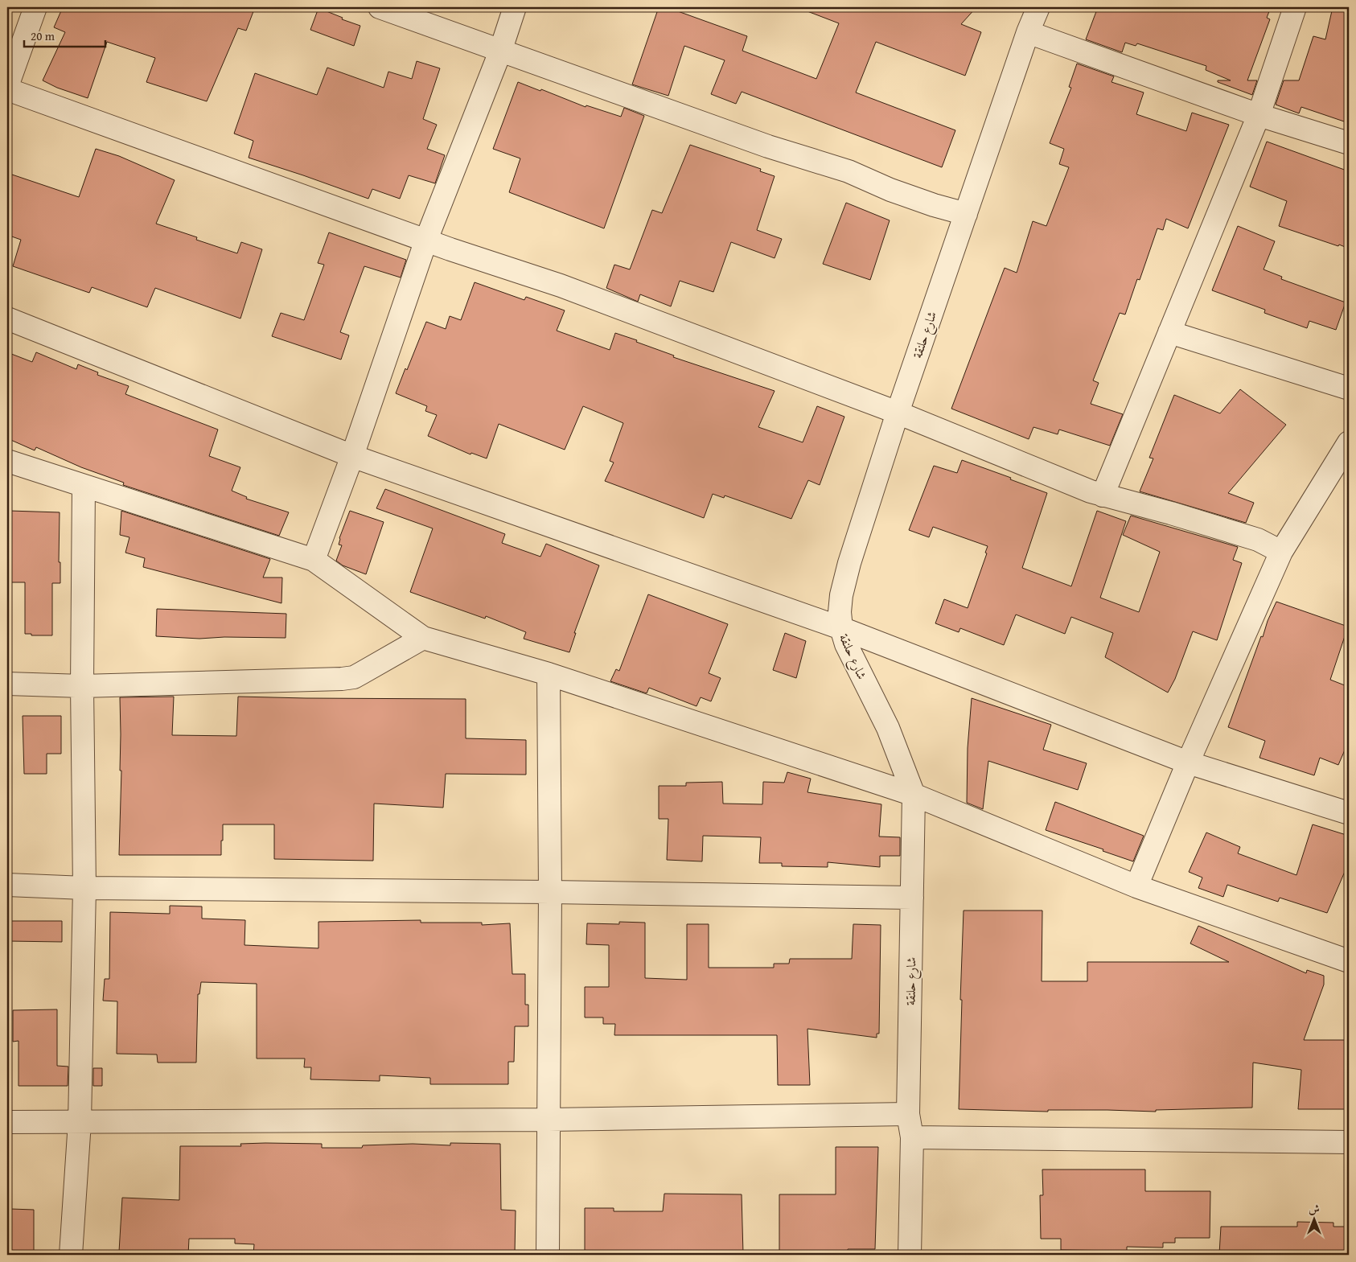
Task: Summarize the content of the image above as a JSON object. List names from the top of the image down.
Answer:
{
  "streets": {
    "street": ["شارع حلنقة"]
  },
  "scale_bar": "20 m",
  "north": "top"
}
